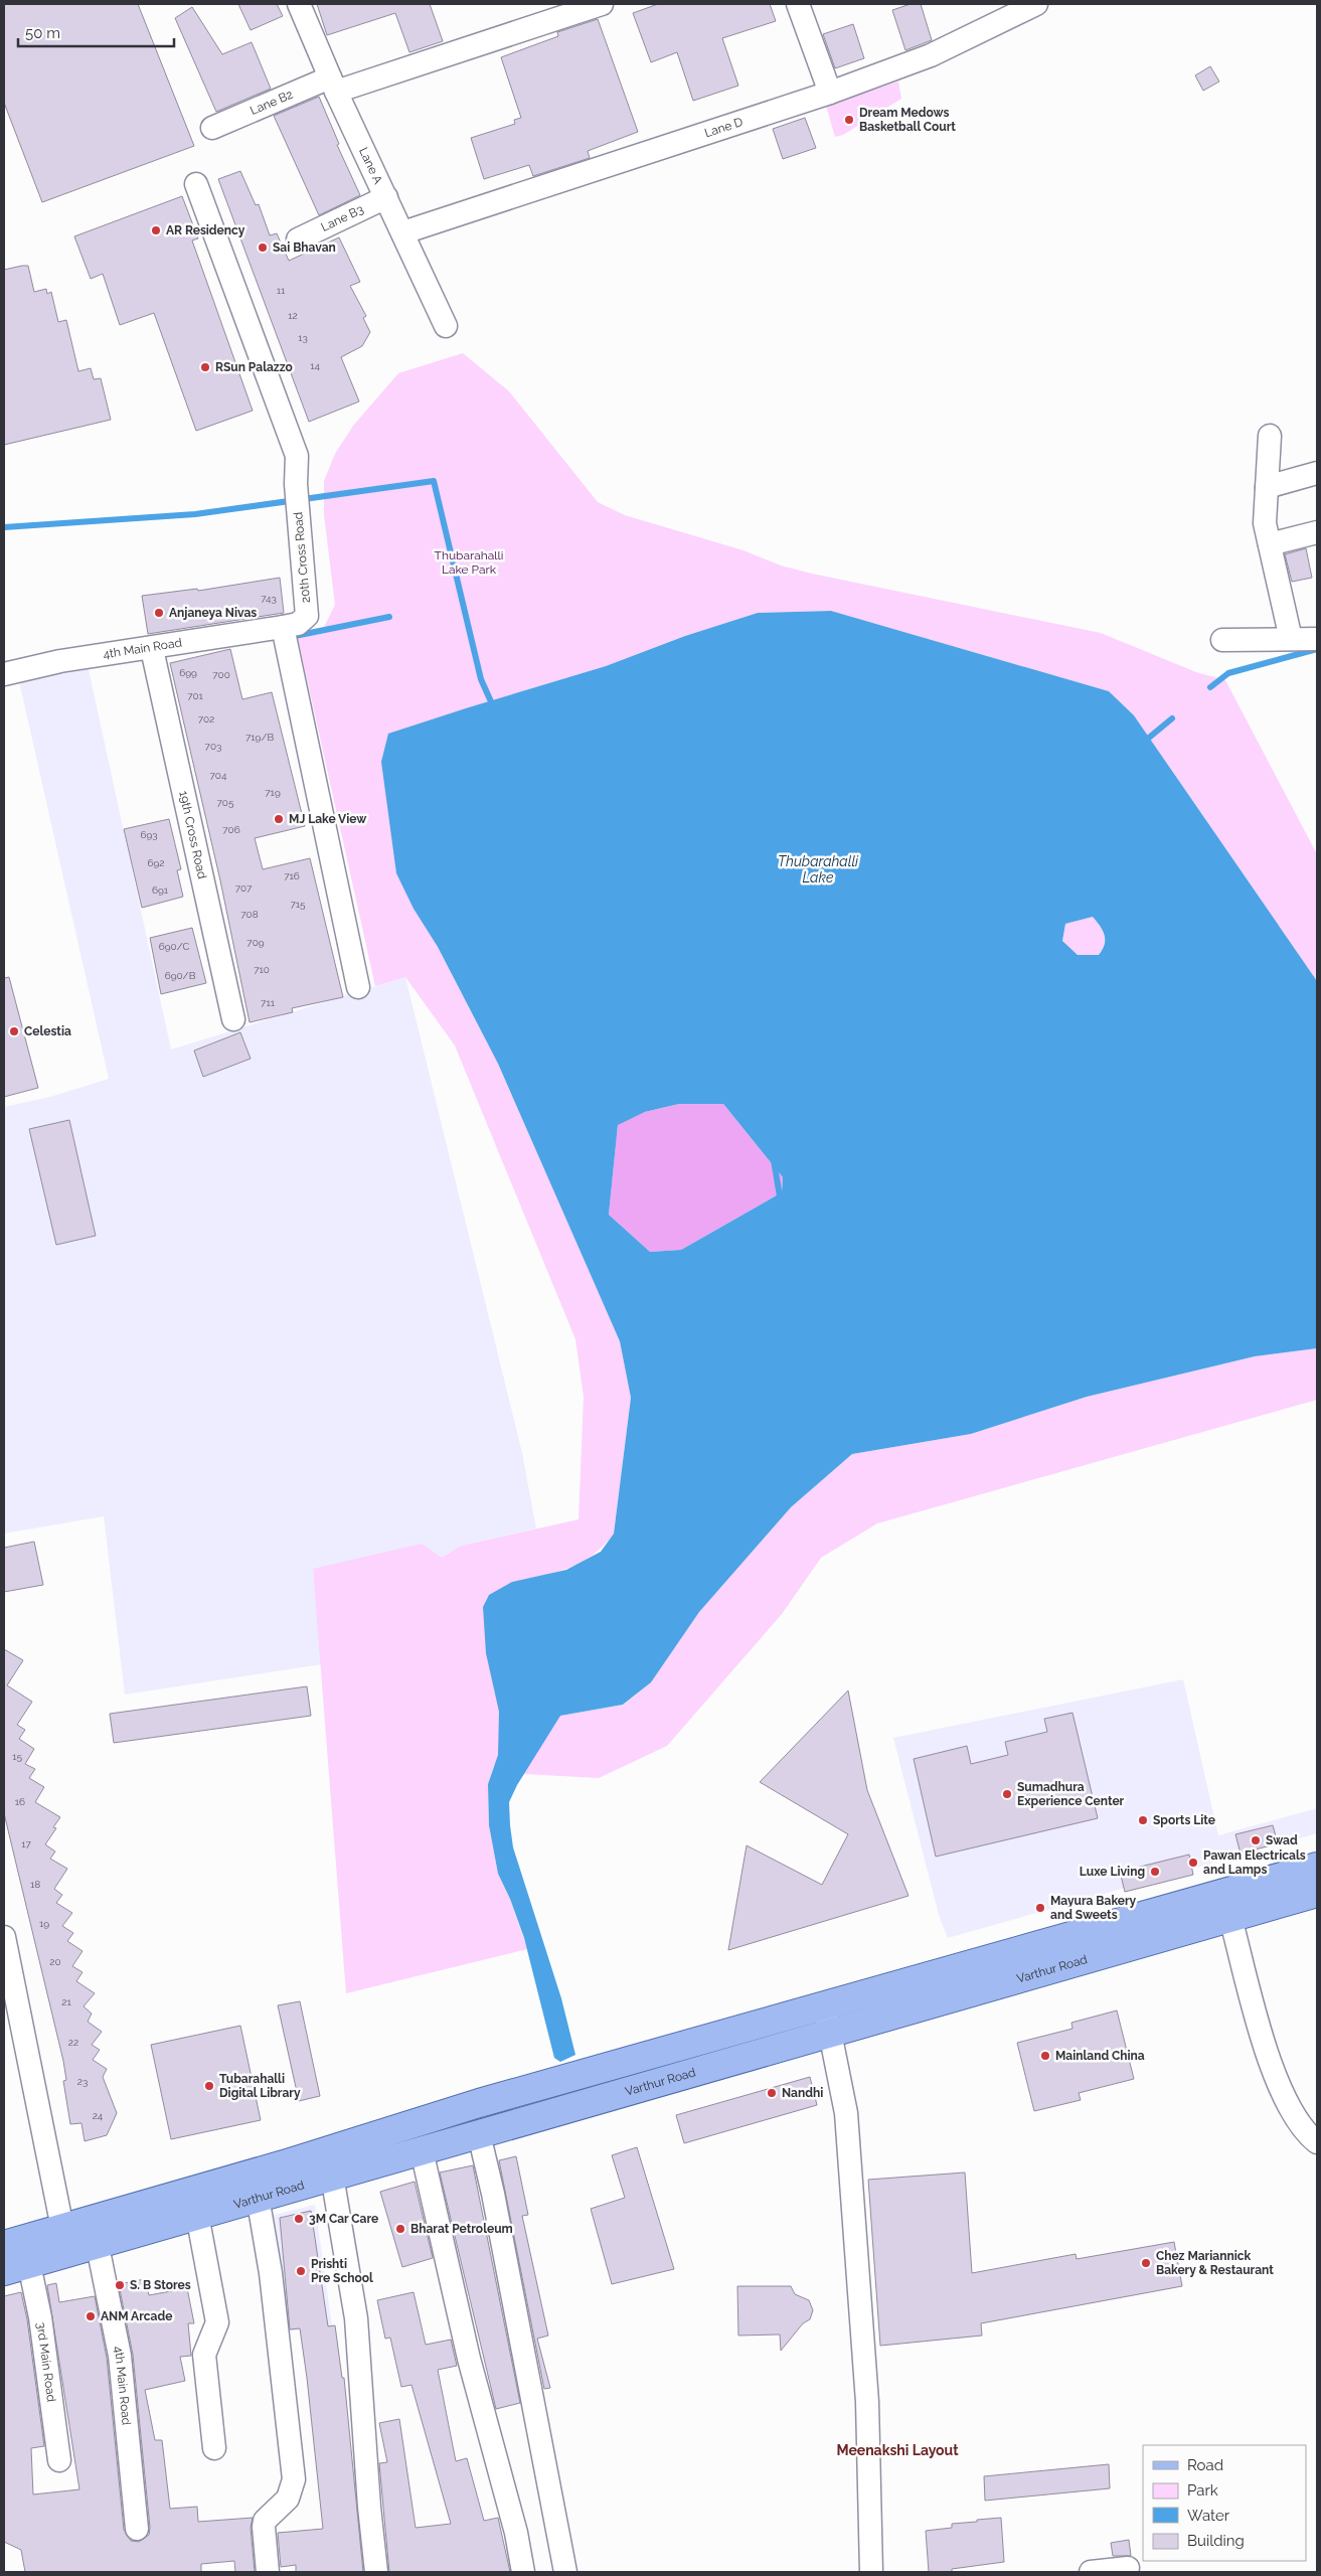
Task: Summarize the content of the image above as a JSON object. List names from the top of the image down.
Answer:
{
  "streets": {
    "main road": ["Varthur Road"],
    "street": [
      "Lane B2",
      "Lane D",
      "Lane A",
      "Lane B3",
      "20th Cross Road",
      "4th Main Road",
      "19th Cross Road",
      "3rd Main Road"
    ]
  },
  "crossings": [
    ["Lane B2", "Lane A"],
    ["Lane D", "Lane A"],
    ["Lane A", "Lane B3"],
    ["20th Cross Road", "4th Main Road"],
    ["4th Main Road", "19th Cross Road"],
    ["4th Main Road", "Varthur Road"],
    ["Varthur Road", "3rd Main Road"]
  ],
  "districts": ["Meenakshi Layout"],
  "water": ["Thubarahalli Lake"],
  "parks": ["Thubarahalli Lake Park"],
  "places": [
    "Dream Medows Basketball Court",
    "AR Residency",
    "Sai Bhavan",
    "RSun Palazzo",
    "Anjaneya Nivas",
    "MJ Lake View",
    "Celestia",
    "Sumadhura Experience Center",
    "Sports Lite",
    "Swad",
    "Pawan Electricals and Lamps",
    "Luxe Living",
    "Mayura Bakery and Sweets",
    "Mainland China",
    "Tubarahalli Digital Library",
    "Nandhi",
    "3M Car Care",
    "Bharat Petroleum",
    "Chez Mariannick Bakery & Restaurant",
    "Prishti Pre School",
    "S. B Stores",
    "ANM Arcade"
  ],
  "house_numbers": [
    "11",
    "12",
    "13",
    "14",
    "743",
    "699",
    "700",
    "701",
    "702",
    "719/B",
    "703",
    "704",
    "719",
    "705",
    "706",
    "693",
    "692",
    "716",
    "707",
    "691",
    "715",
    "708",
    "709",
    "690/C",
    "710",
    "690/B",
    "711",
    "15",
    "16",
    "17",
    "18",
    "19",
    "20",
    "21",
    "22",
    "23",
    "24"
  ],
  "legend": [
    "Road",
    "Park",
    "Water",
    "Building"
  ],
  "scale_bar": "50 m"
}
